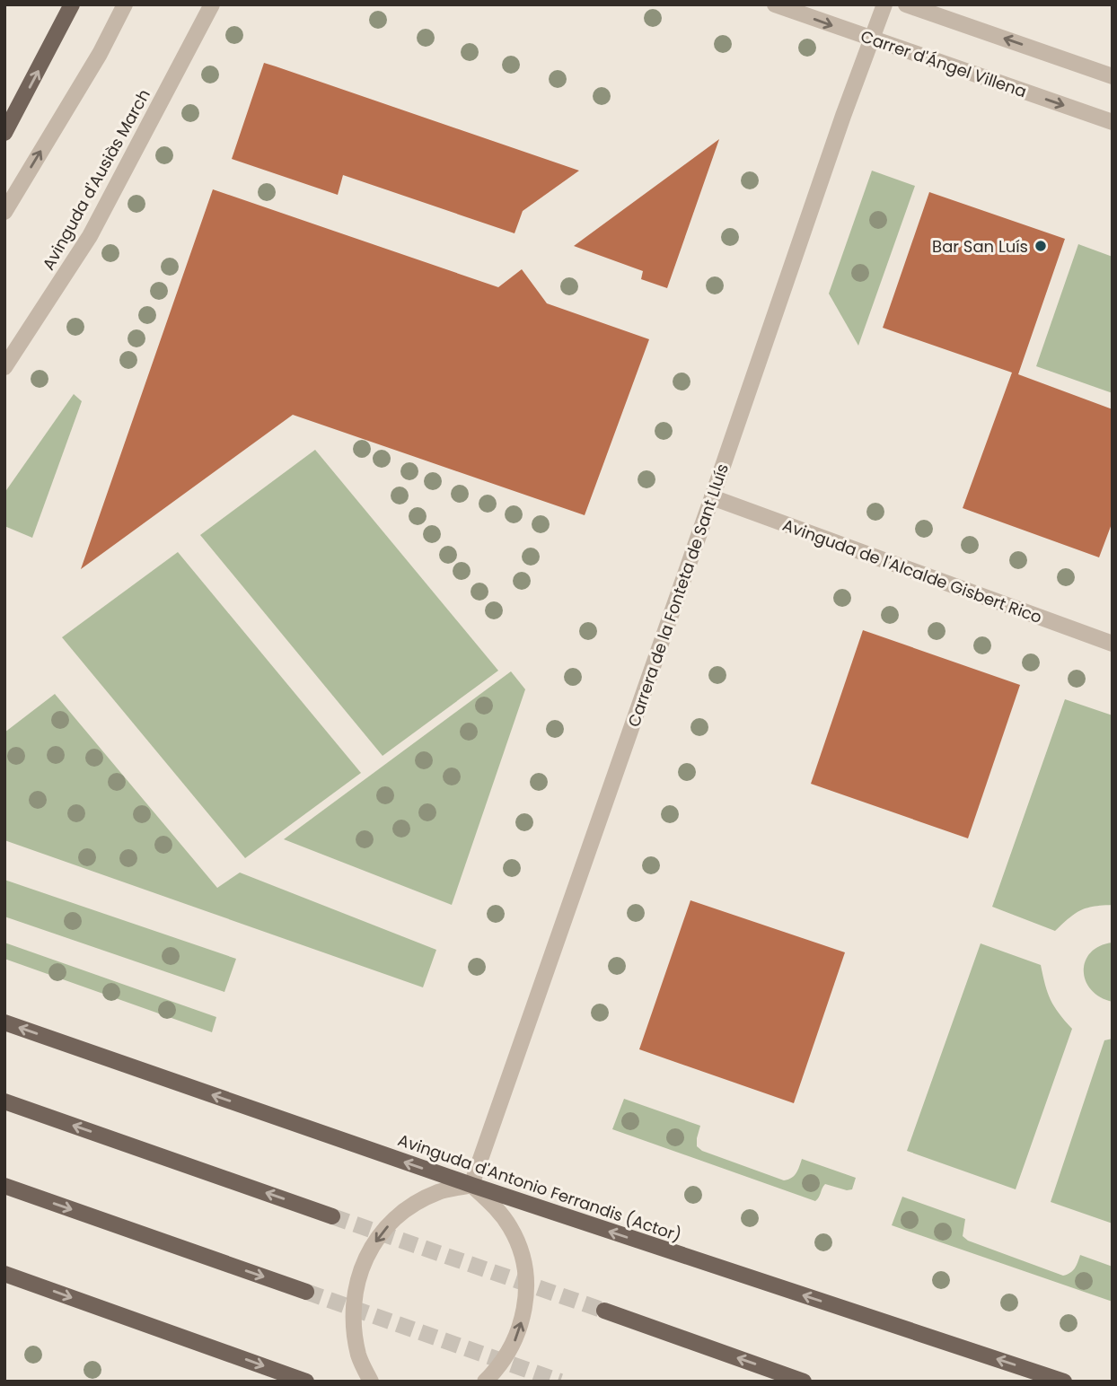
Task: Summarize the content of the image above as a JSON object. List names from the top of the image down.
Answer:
{
  "streets": {
    "main road": ["Avinguda d'Antonio Ferrandis (Actor)"],
    "street": [
      "Carrer d'Ángel Villena",
      "Avinguda d'Ausiàs March",
      "Avinguda de l'Alcalde Gisbert Rico",
      "Carrera de la Fonteta de Sant Lluís"
    ]
  },
  "crossings": [
    ["Carrer d'Ángel Villena", "Carrera de la Fonteta de Sant Lluís"],
    ["Avinguda de l'Alcalde Gisbert Rico", "Carrera de la Fonteta de Sant Lluís"],
    ["Carrera de la Fonteta de Sant Lluís", "Avinguda d'Antonio Ferrandis (Actor)"]
  ],
  "places": ["Bar San Luís"]
}
